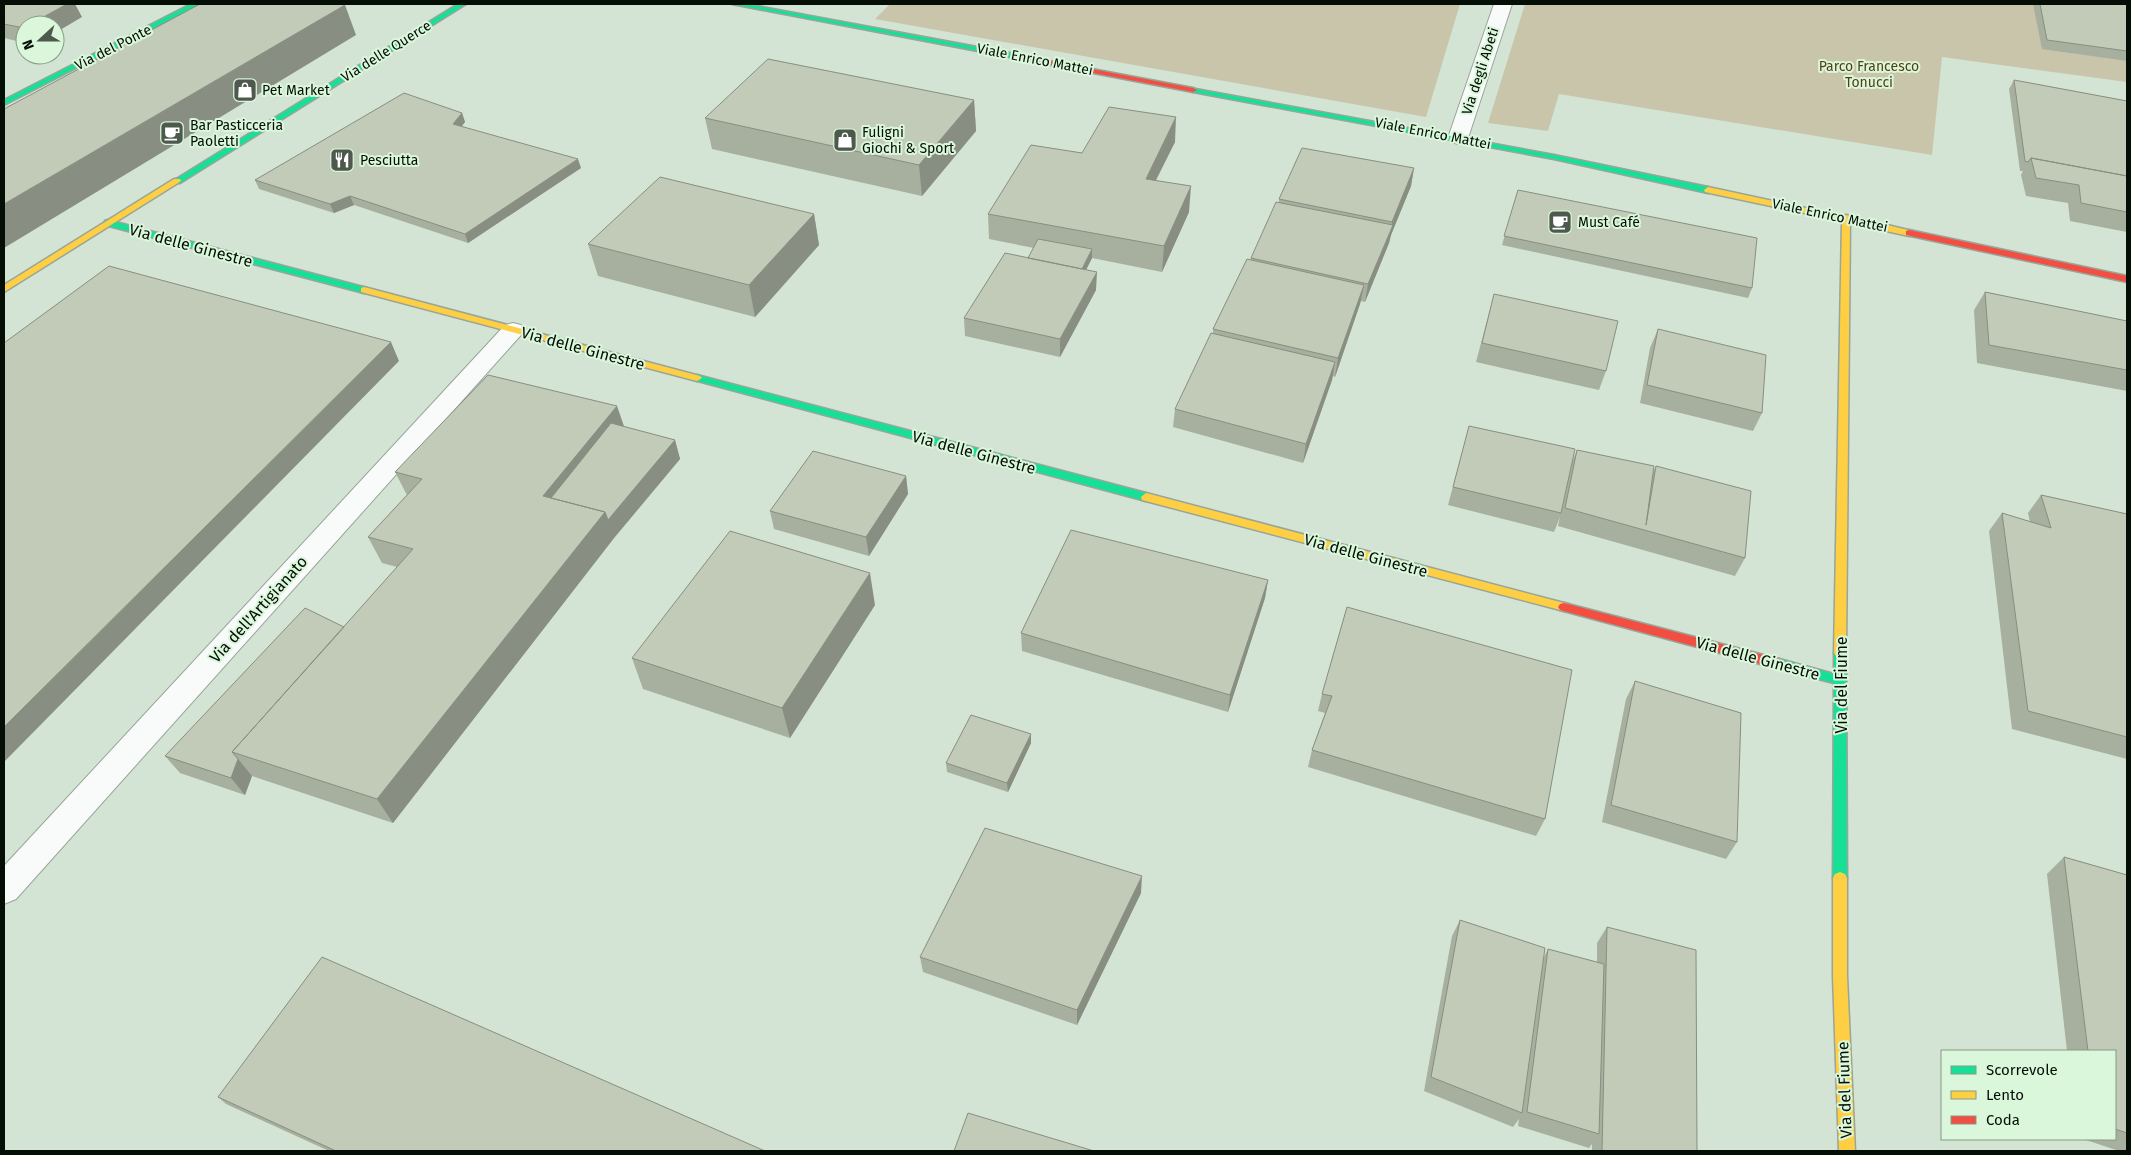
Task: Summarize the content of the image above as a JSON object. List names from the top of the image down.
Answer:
{
  "streets": {
    "street": [
      "Via del Ponte",
      "Via delle Querce",
      "Viale Enrico Mattei",
      "Via degli Abeti",
      "Via delle Ginestre",
      "Via dell'Artigianato",
      "Via del Fiume"
    ]
  },
  "crossings": [
    ["Via delle Querce", "Via delle Ginestre"],
    ["Viale Enrico Mattei", "Via degli Abeti"],
    ["Viale Enrico Mattei", "Via del Fiume"],
    ["Via delle Ginestre", "Via dell'Artigianato"],
    ["Via delle Ginestre", "Via del Fiume"]
  ],
  "parks": ["Parco Francesco Tonucci"],
  "places": {
    "shop": ["Pet Market", "Fuligni Giochi & Sport"],
    "cafe": ["Bar Pasticceria Paoletti", "Must Café"],
    "restaurant": ["Pesciutta"]
  },
  "legend": ["Scorrevole", "Lento", "Coda"],
  "north": "left"
}
